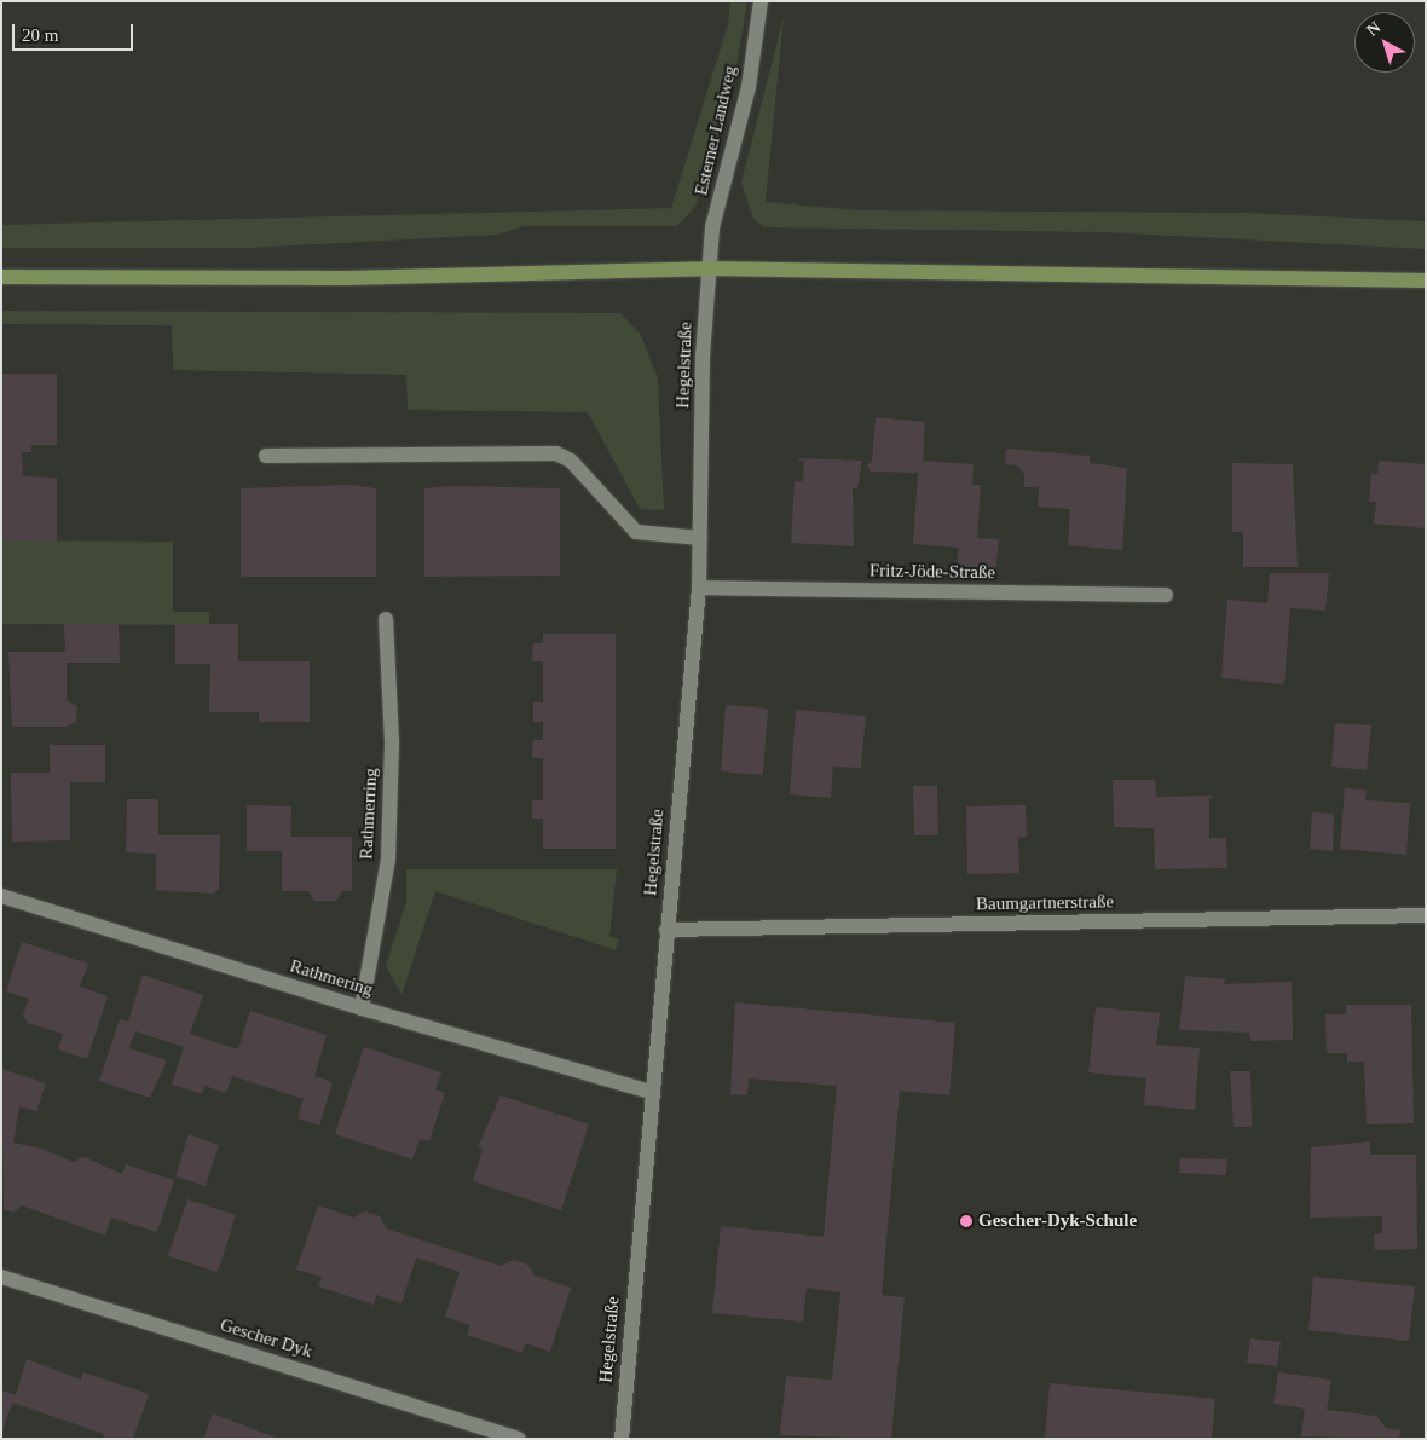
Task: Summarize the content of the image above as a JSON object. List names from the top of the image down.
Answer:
{
  "streets": {
    "street": [
      "Esterner Landweg",
      "Hegelstraße",
      "Fritz-Jöde-Straße",
      "Rathmerring",
      "Baumgartnerstraße",
      "Rathmering",
      "Gescher Dyk"
    ]
  },
  "crossings": [
    ["Esterner Landweg", "Hegelstraße"],
    ["Hegelstraße", "Fritz-Jöde-Straße"],
    ["Hegelstraße", "Baumgartnerstraße"],
    ["Hegelstraße", "Rathmering"],
    ["Rathmerring", "Rathmering"]
  ],
  "places": ["Gescher-Dyk-Schule"],
  "scale_bar": "20 m",
  "north": "top left"
}
